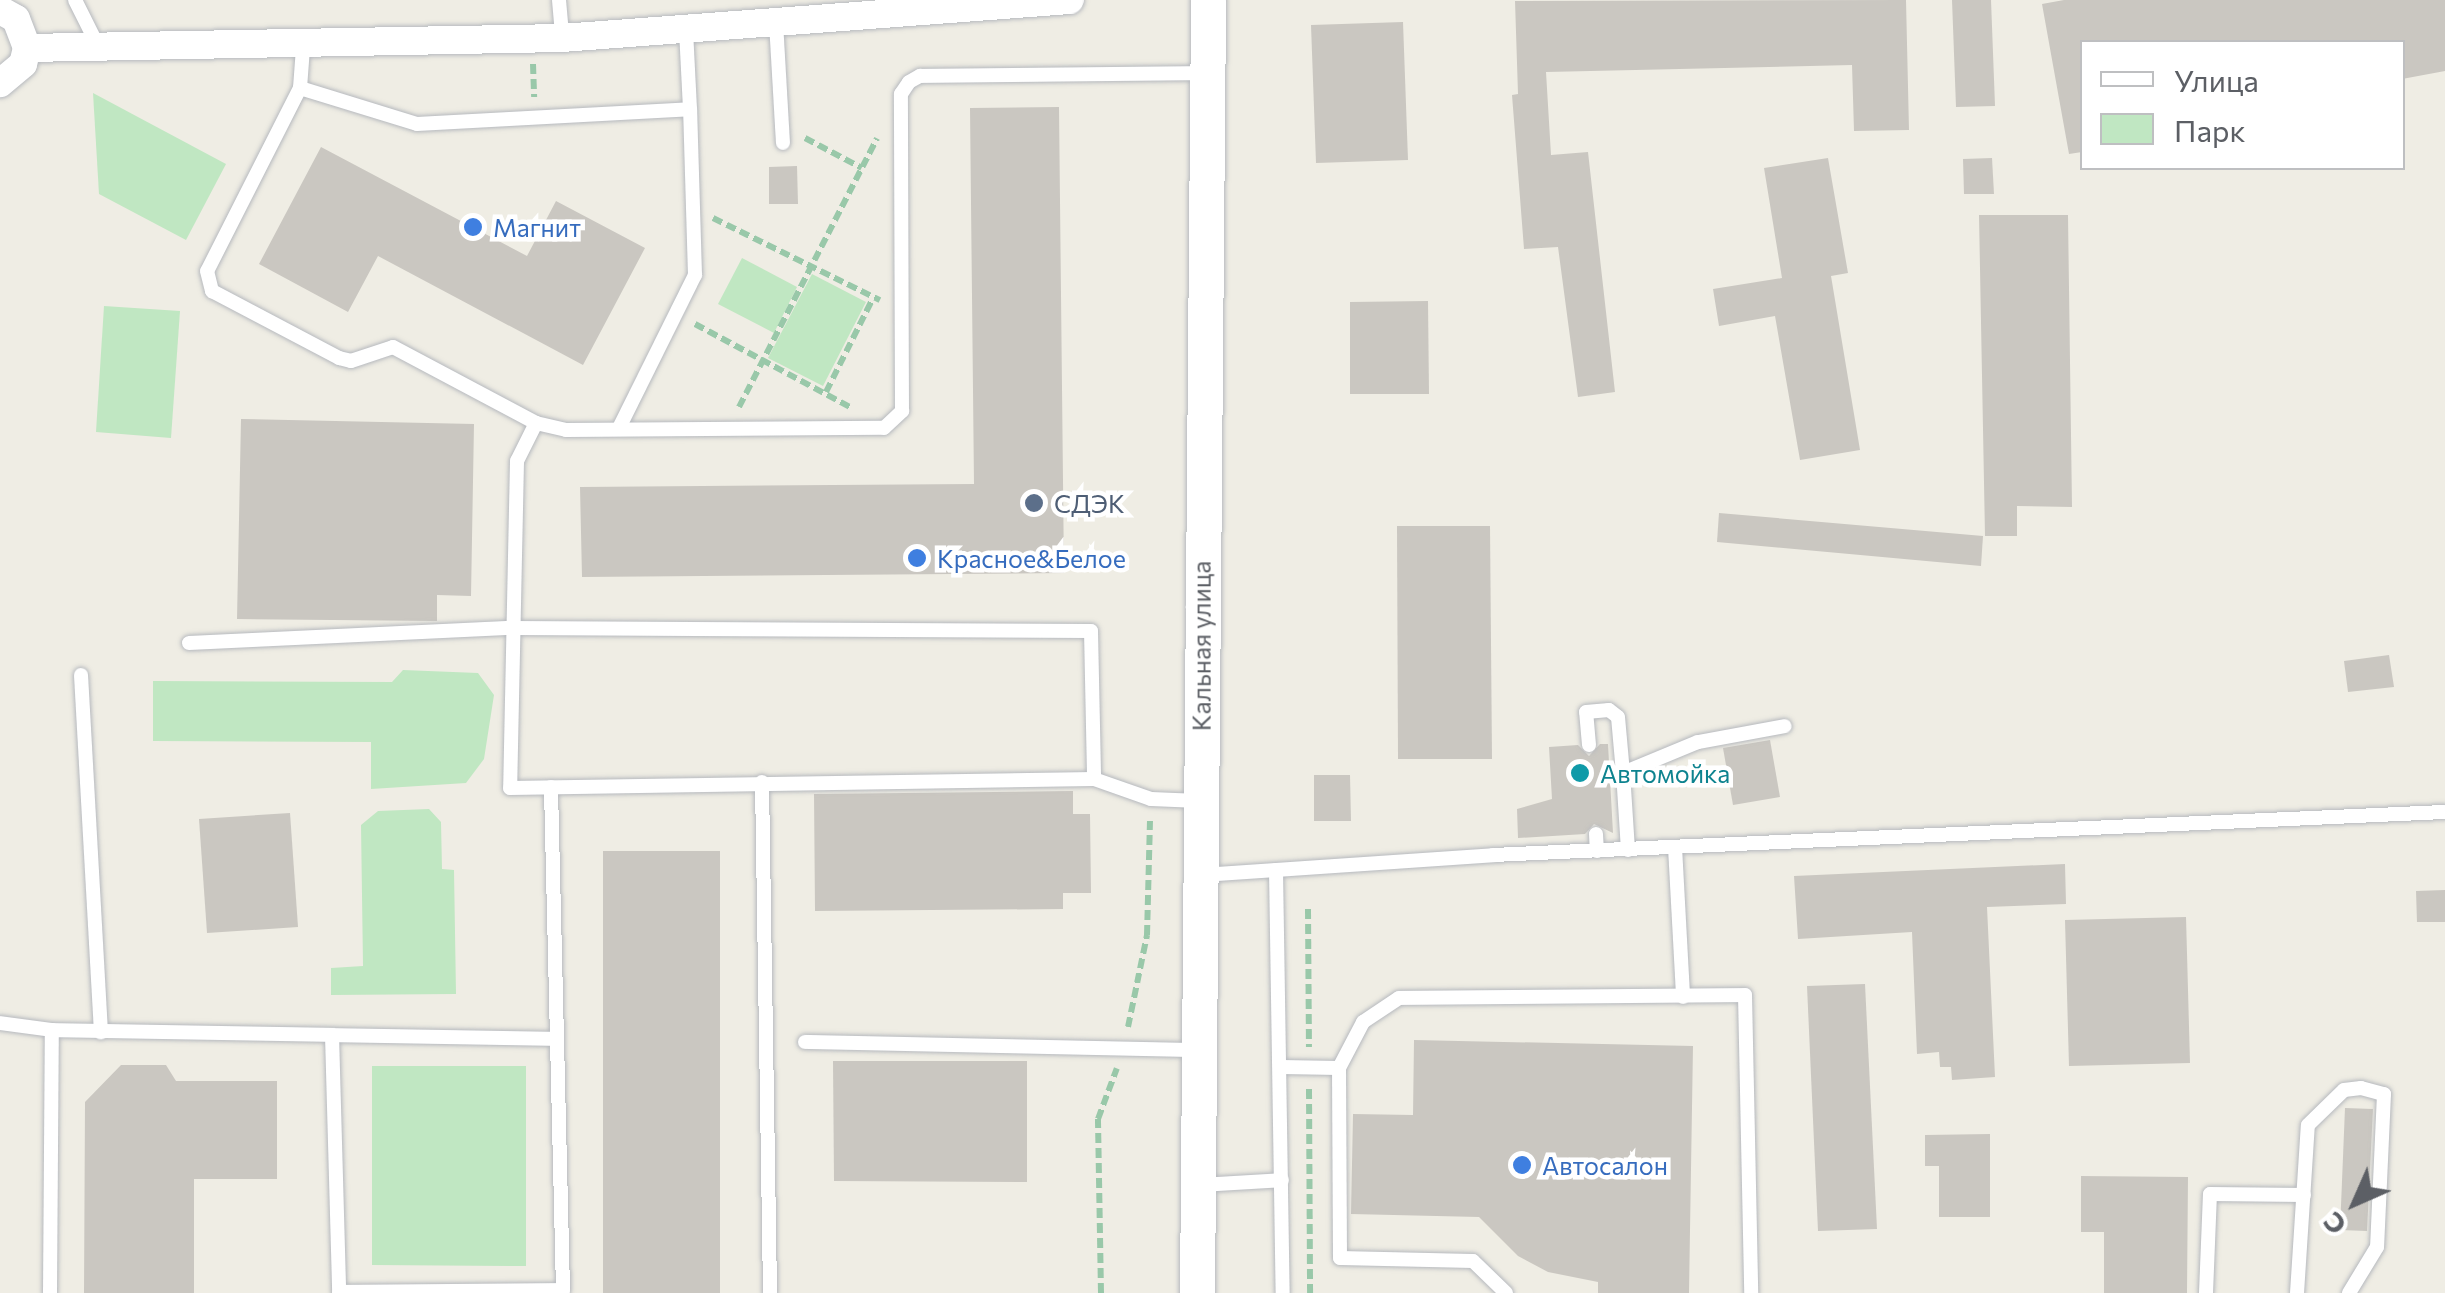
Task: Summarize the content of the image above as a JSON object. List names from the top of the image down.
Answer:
{
  "streets": {
    "street": ["Кальная улица"]
  },
  "places": [
    "Магнит",
    "СДЭК",
    "Красное&Белое",
    "Автомойка",
    "Автосалон"
  ],
  "legend": ["Улица", "Парк"],
  "north": "bottom left"
}
